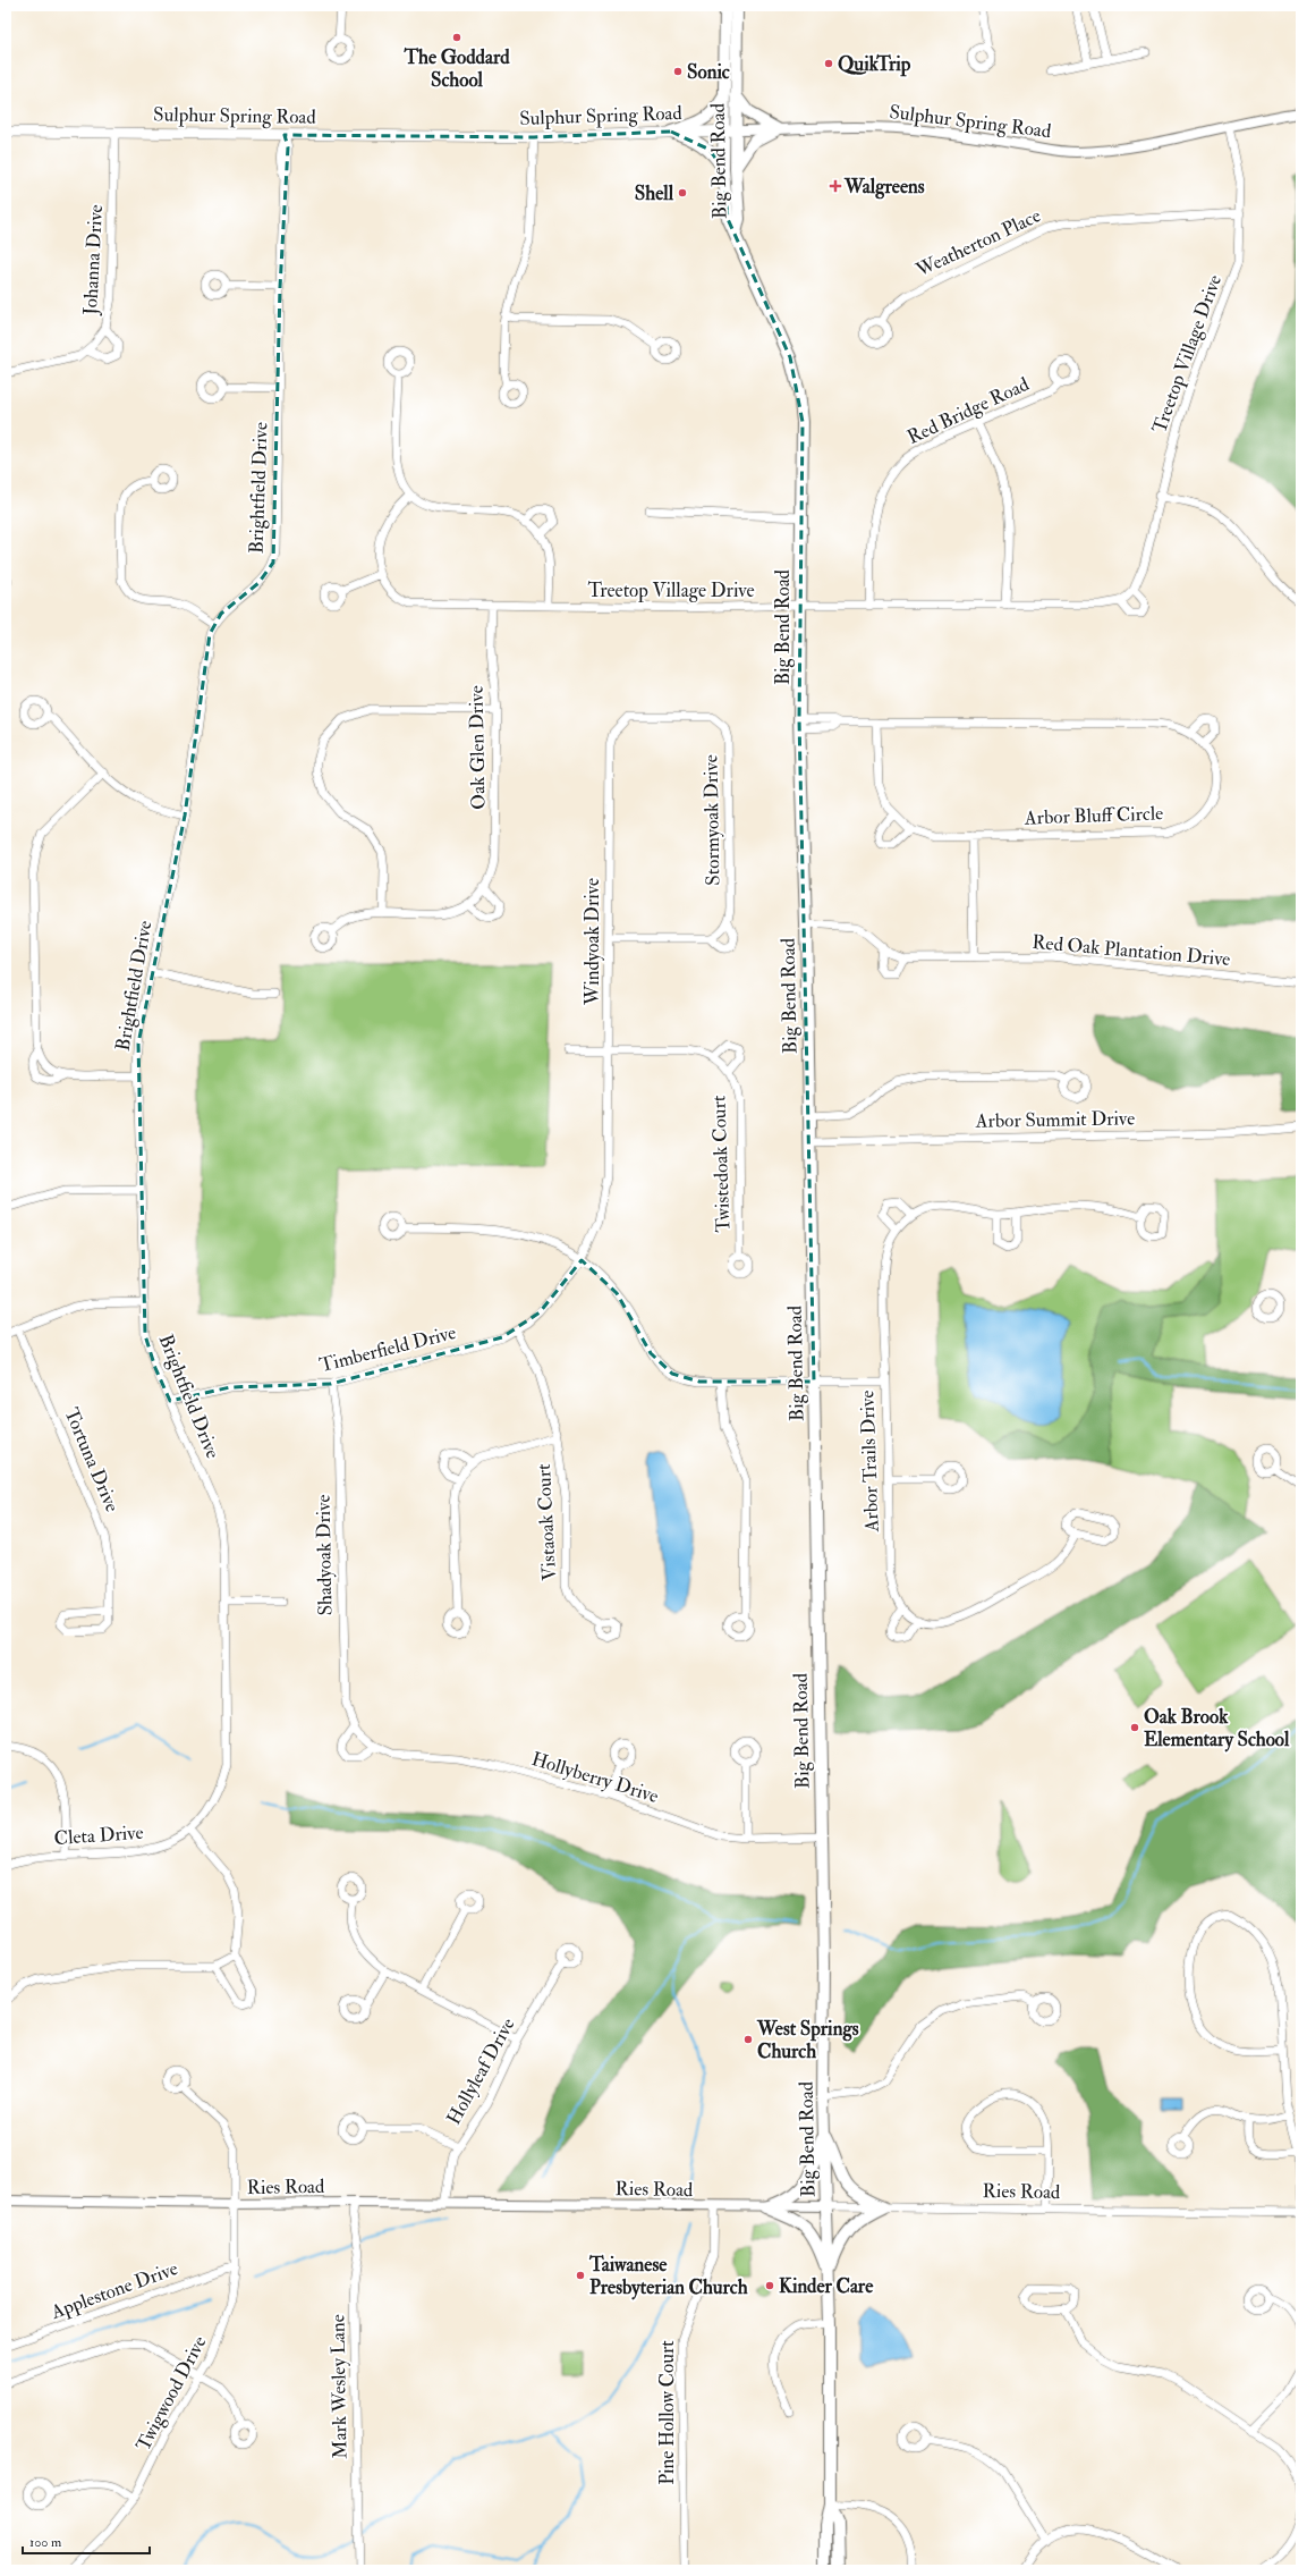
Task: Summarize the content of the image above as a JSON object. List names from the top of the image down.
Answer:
{
  "streets": {
    "main road": ["Sulphur Spring Road", "Big Bend Road"],
    "street": [
      "Weatherton Place",
      "Johanna Drive",
      "Treetop Village Drive",
      "Red Bridge Road",
      "Brightfield Drive",
      "Oak Glen Drive",
      "Arbor Bluff Circle",
      "Stormyoak Drive",
      "Windyoak Drive",
      "Red Oak Plantation Drive",
      "Arbor Summit Drive",
      "Twistedoak Court",
      "Timberfield Drive",
      "Tortuna Drive",
      "Arbor Trails Drive",
      "Vistaoak Court",
      "Shadyoak Drive",
      "Hollyberry Drive",
      "Cleta Drive",
      "Hollyleaf Drive",
      "Ries Road",
      "Applestone Drive",
      "Mark Wesley Lane",
      "Twigwood Drive",
      "Pine Hollow Court"
    ]
  },
  "crossings": [
    ["Sulphur Spring Road", "Big Bend Road"],
    ["Sulphur Spring Road", "Johanna Drive"],
    ["Sulphur Spring Road", "Treetop Village Drive"],
    ["Sulphur Spring Road", "Brightfield Drive"],
    ["Big Bend Road", "Treetop Village Drive"],
    ["Big Bend Road", "Arbor Bluff Circle"],
    ["Big Bend Road", "Red Oak Plantation Drive"],
    ["Big Bend Road", "Arbor Summit Drive"],
    ["Big Bend Road", "Arbor Trails Drive"],
    ["Big Bend Road", "Hollyberry Drive"],
    ["Big Bend Road", "Ries Road"],
    ["Weatherton Place", "Treetop Village Drive"],
    ["Treetop Village Drive", "Red Bridge Road"],
    ["Treetop Village Drive", "Oak Glen Drive"],
    ["Brightfield Drive", "Timberfield Drive"],
    ["Brightfield Drive", "Cleta Drive"],
    ["Stormyoak Drive", "Windyoak Drive"],
    ["Windyoak Drive", "Twistedoak Court"],
    ["Windyoak Drive", "Timberfield Drive"],
    ["Windyoak Drive", "Arbor Trails Drive"],
    ["Timberfield Drive", "Arbor Trails Drive"],
    ["Timberfield Drive", "Vistaoak Court"],
    ["Timberfield Drive", "Shadyoak Drive"],
    ["Shadyoak Drive", "Hollyberry Drive"],
    ["Hollyleaf Drive", "Ries Road"],
    ["Ries Road", "Mark Wesley Lane"],
    ["Ries Road", "Twigwood Drive"],
    ["Ries Road", "Pine Hollow Court"],
    ["Applestone Drive", "Twigwood Drive"]
  ],
  "places": {
    "other": [
      "The Goddard School",
      "QuikTrip",
      "Sonic",
      "Shell",
      "Oak Brook Elementary School",
      "West Springs Church",
      "Taiwanese Presbyterian Church",
      "Kinder Care"
    ],
    "health": ["Walgreens"]
  },
  "scale_bar": "100 m"
}
